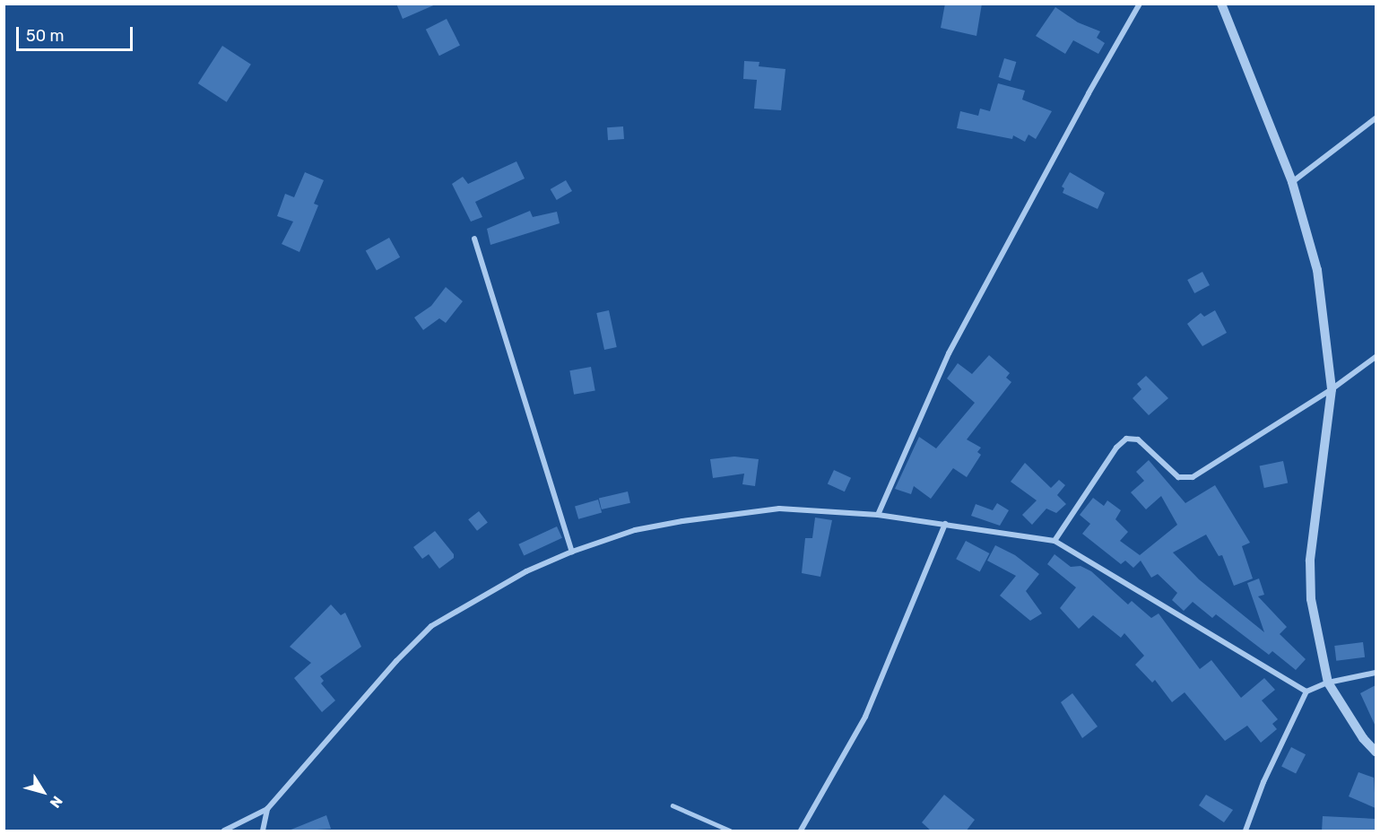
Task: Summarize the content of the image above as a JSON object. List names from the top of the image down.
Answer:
{
  "scale_bar": "50 m",
  "north": "bottom right"
}
